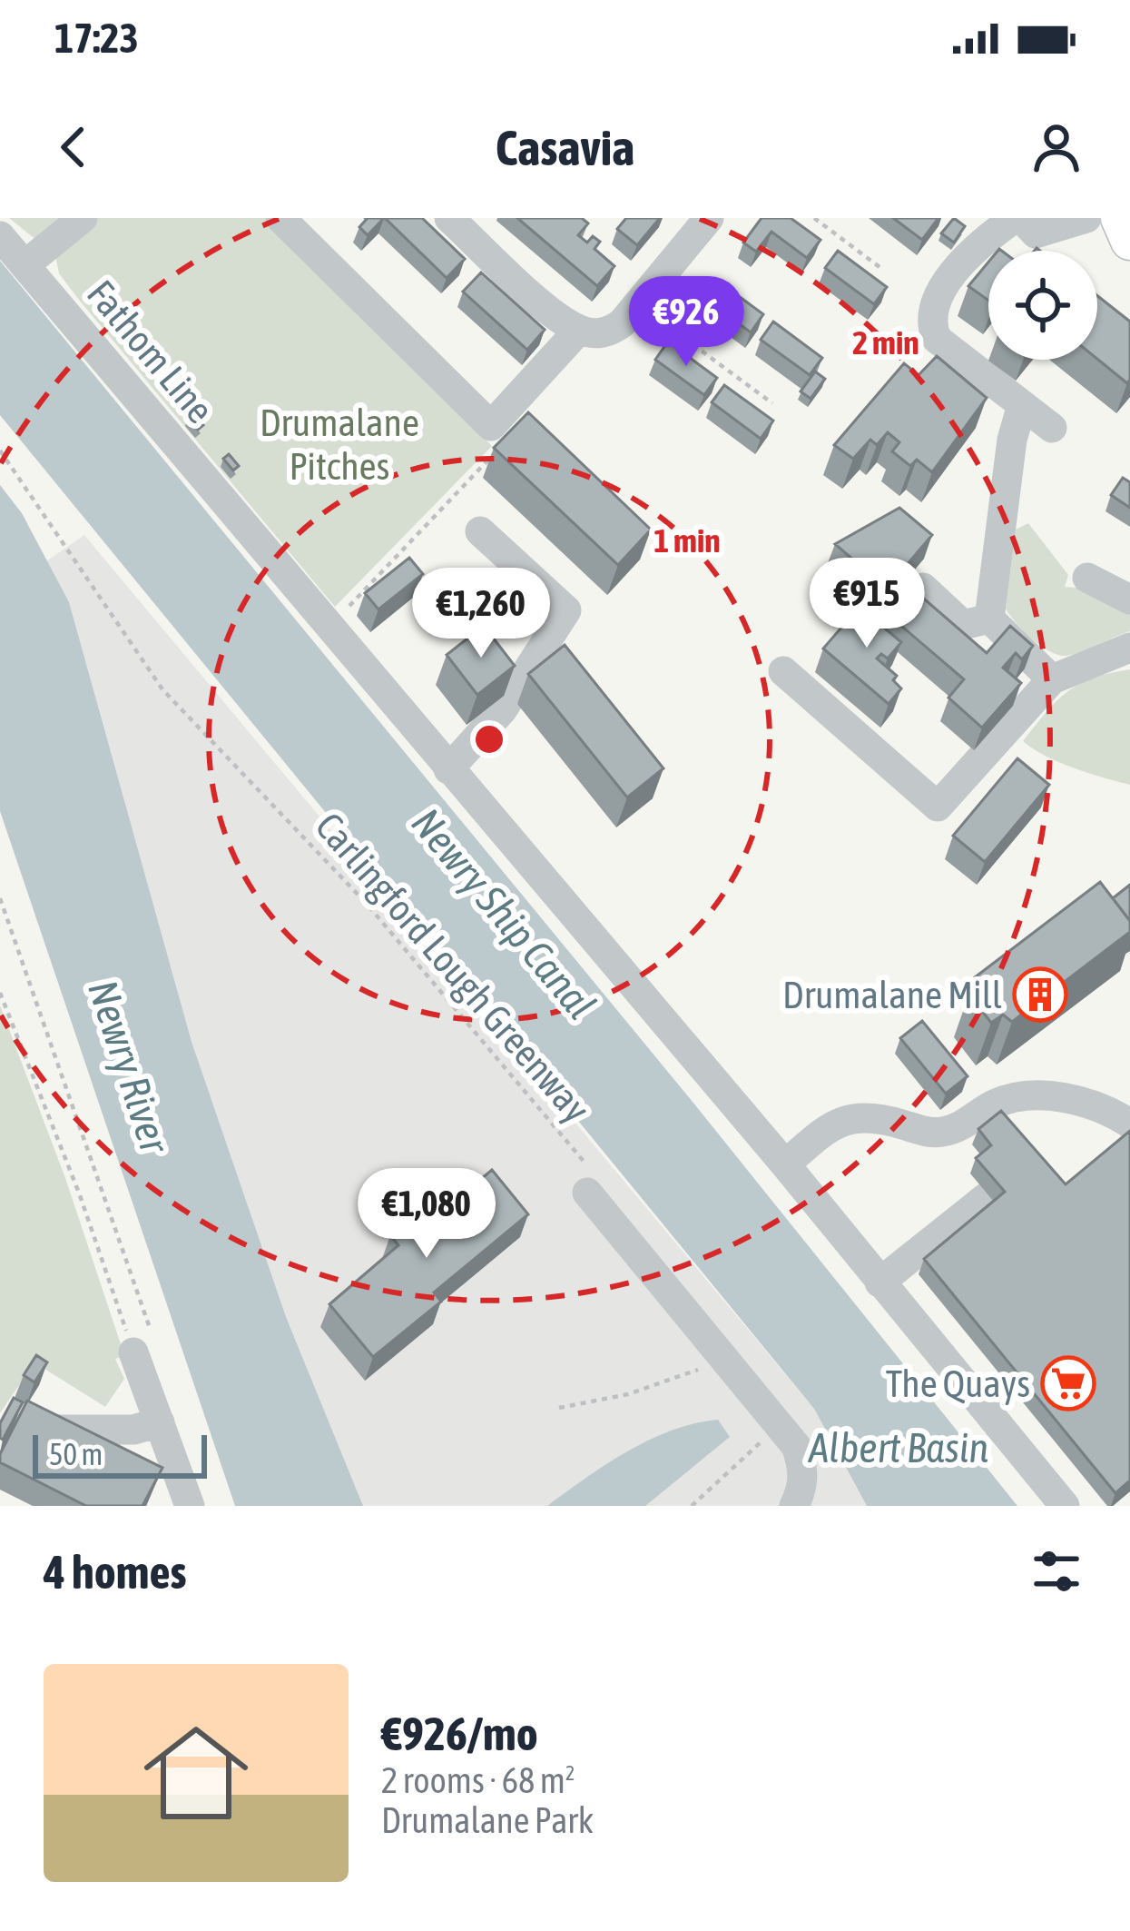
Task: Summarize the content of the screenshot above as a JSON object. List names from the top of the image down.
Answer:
{
  "streets": {
    "street": ["Fathom Line"],
    "path": ["Carlingford Lough Greenway"]
  },
  "water": ["Newry Ship Canal", "Newry River", "Albert Basin"],
  "parks": ["Drumalane Pitches"],
  "places": {
    "building": ["Drumalane Mill"],
    "supermarket": ["The Quays"]
  },
  "scale_bar": "50 m",
  "page": {
    "status": "17:23",
    "header": "Casavia",
    "price": [
      "€926",
      "€915",
      "€1,260",
      "€1,080"
    ],
    "scale": "50 m",
    "heading": "4 homes",
    "list": [
      {
        "name": "€926/mo",
        "note": "2 rooms · 68 m² · Drumalane Park"
      }
    ]
  },
  "rings": ["2 min", "1 min"]
}
